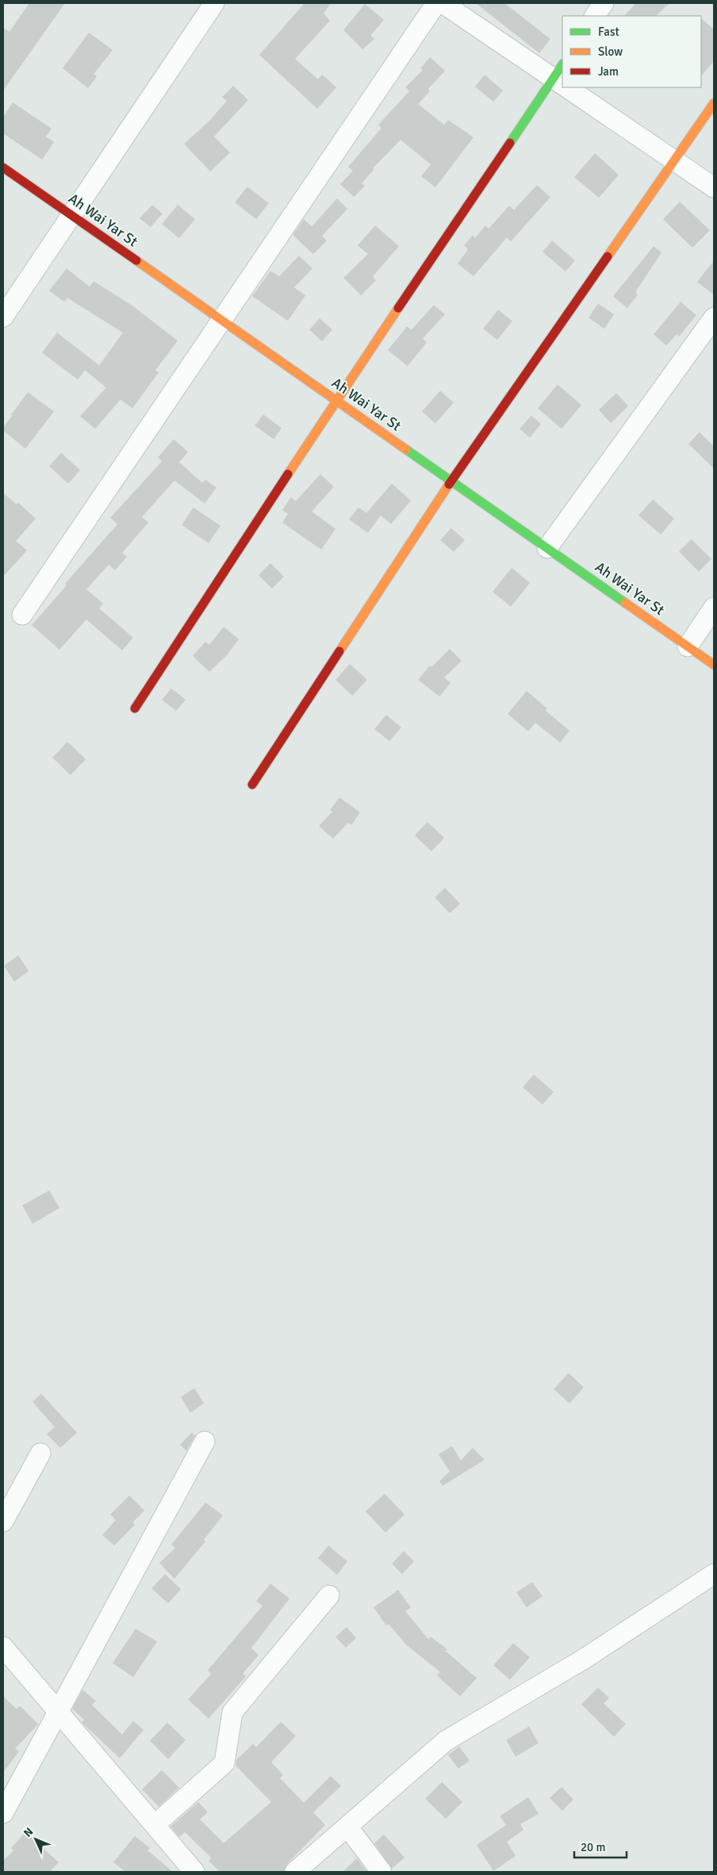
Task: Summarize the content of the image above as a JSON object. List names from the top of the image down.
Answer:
{
  "streets": {
    "street": ["Ah Wai Yar St"]
  },
  "legend": ["Fast", "Slow", "Jam"],
  "scale_bar": "20 m",
  "north": "top left"
}
